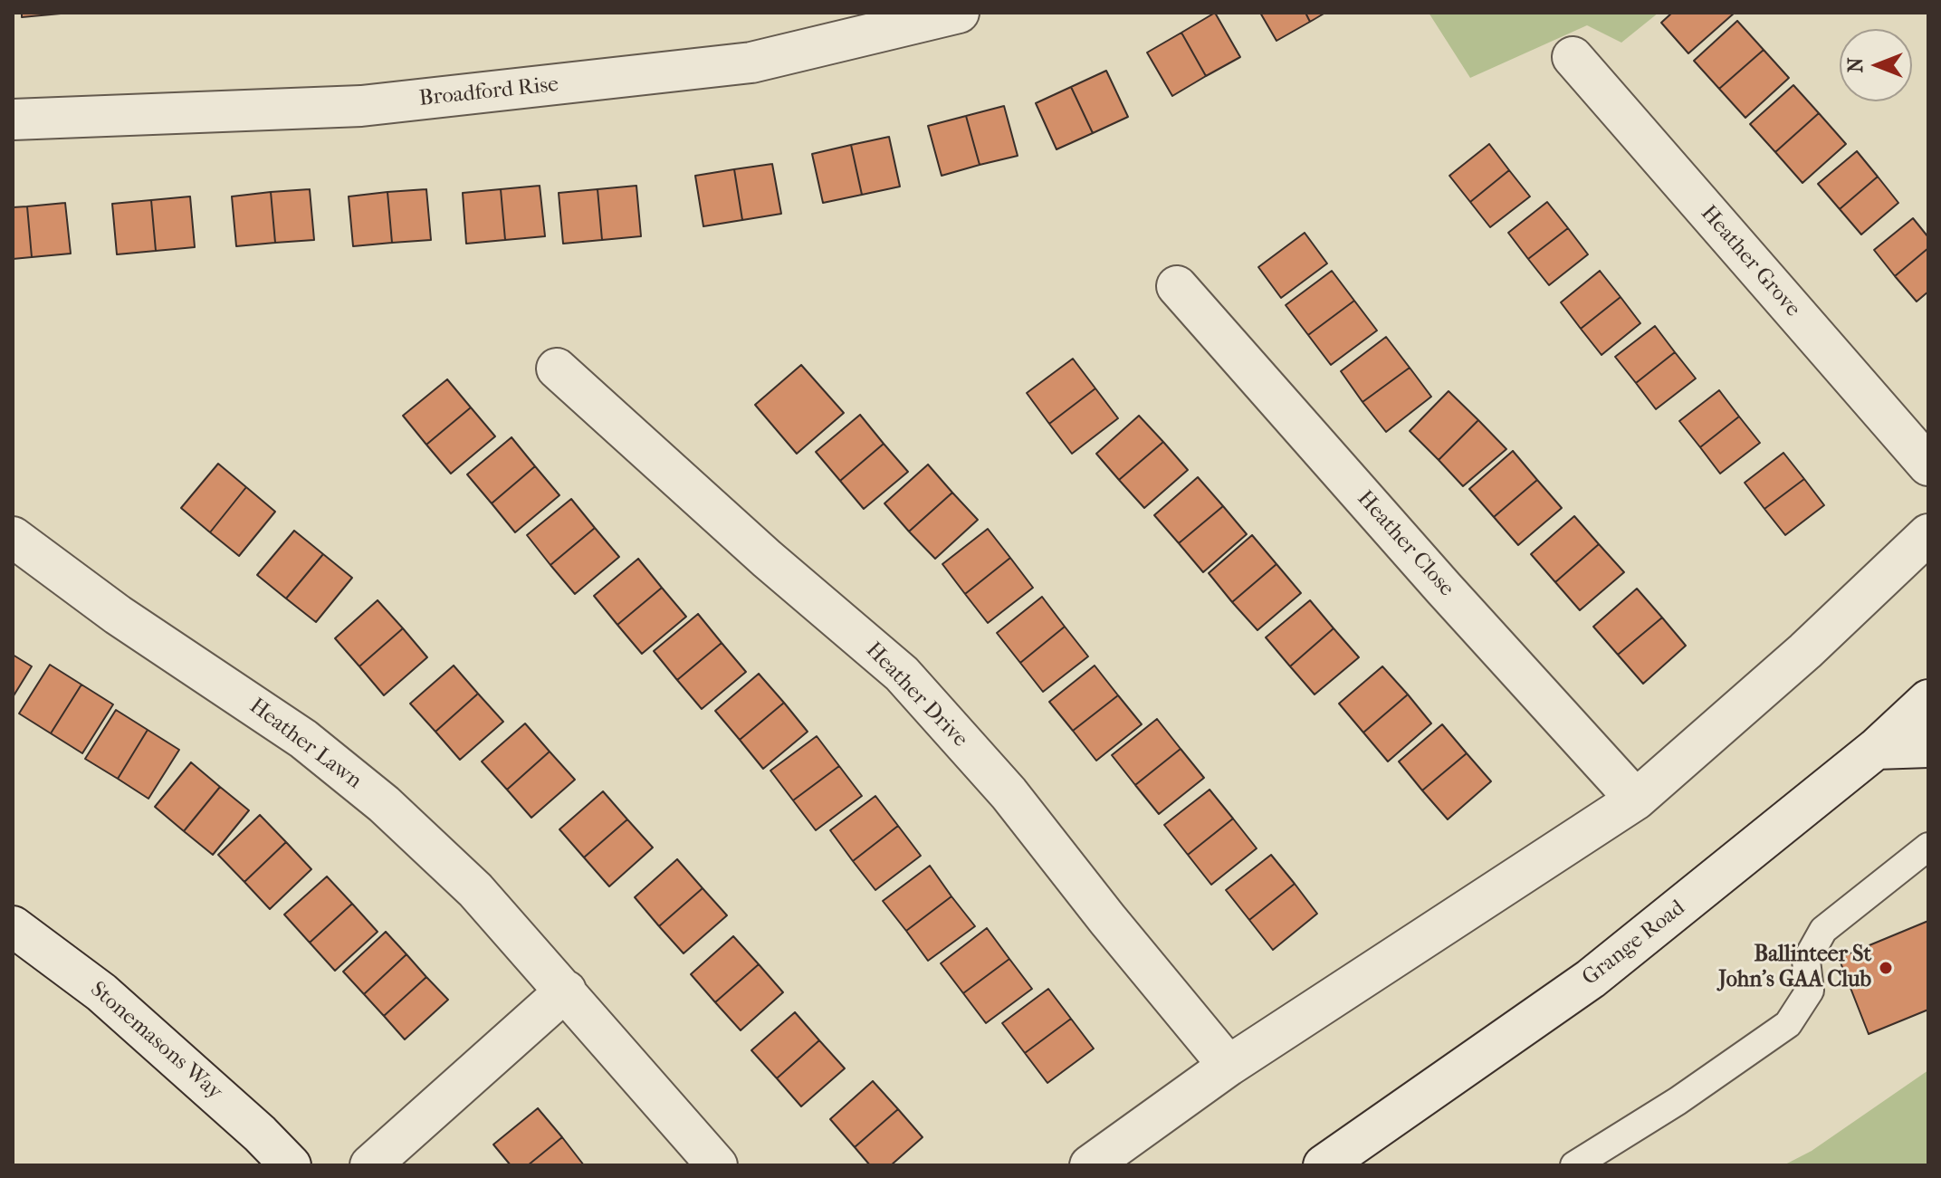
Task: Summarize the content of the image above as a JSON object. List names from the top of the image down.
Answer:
{
  "streets": {
    "street": [
      "Broadford Rise",
      "Heather Grove",
      "Heather Close",
      "Heather Drive",
      "Heather Lawn",
      "Grange Road",
      "Stonemasons Way"
    ]
  },
  "places": ["Ballinteer St John's GAA Club"],
  "north": "left"
}
